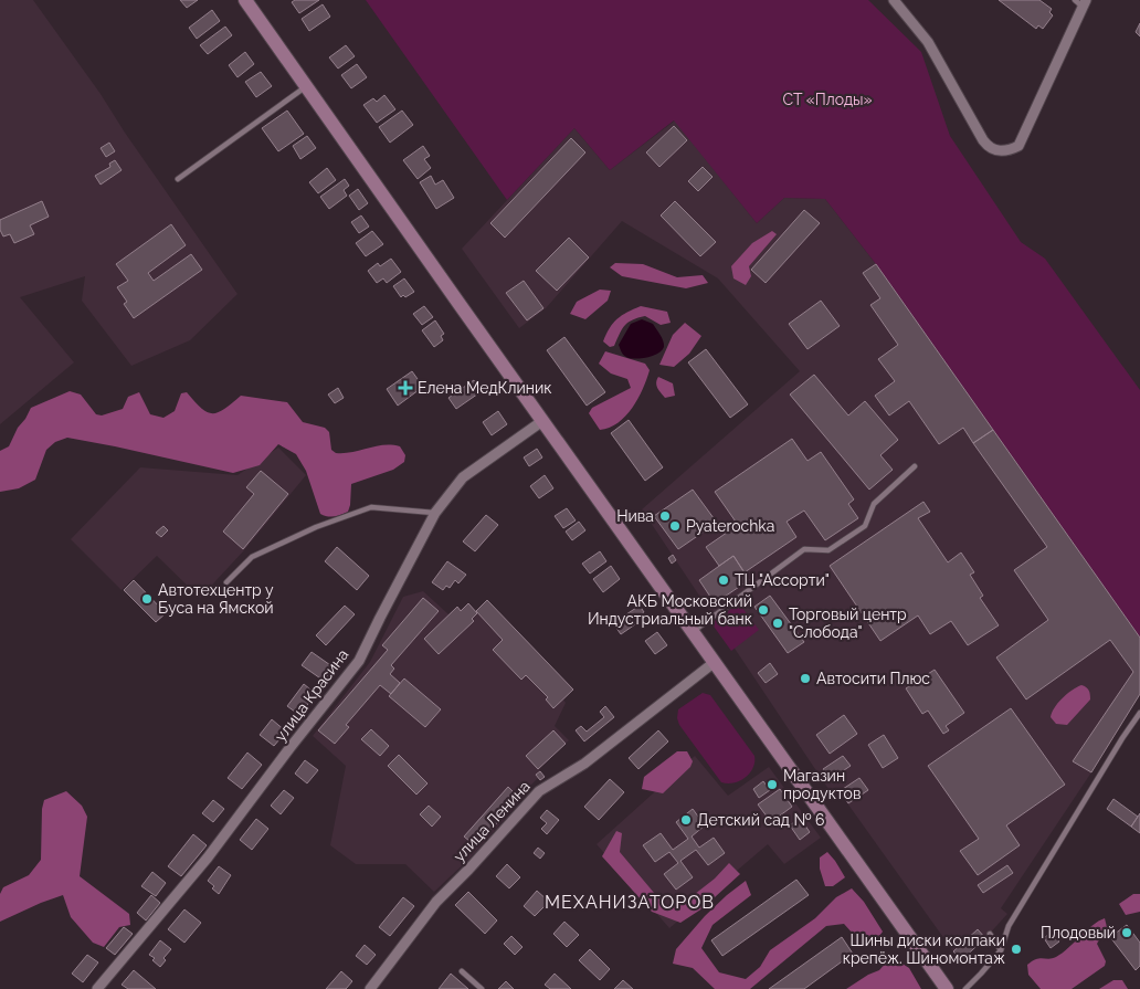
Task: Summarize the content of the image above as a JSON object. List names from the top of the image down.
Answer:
{
  "streets": {
    "street": ["улица Красина", "улица Ленина"]
  },
  "districts": ["МЕХАНИЗАТОРОВ"],
  "parks": ["СТ «Плоды»"],
  "places": {
    "health": ["Елена МедКлиник"],
    "other": [
      "Нива",
      "Pyaterochka",
      "ТЦ \"Ассорти\"",
      "Автотехцентр у Буса на Ямской",
      "АКБ Московский Индустриальный банк",
      "Торговый центр \"Слобода\"",
      "Автосити Плюс",
      "Магазин продуктов",
      "Детский сад № 6",
      "Плодовый",
      "Шины диски колпаки крепёж. Шиномонтаж"
    ]
  }
}
